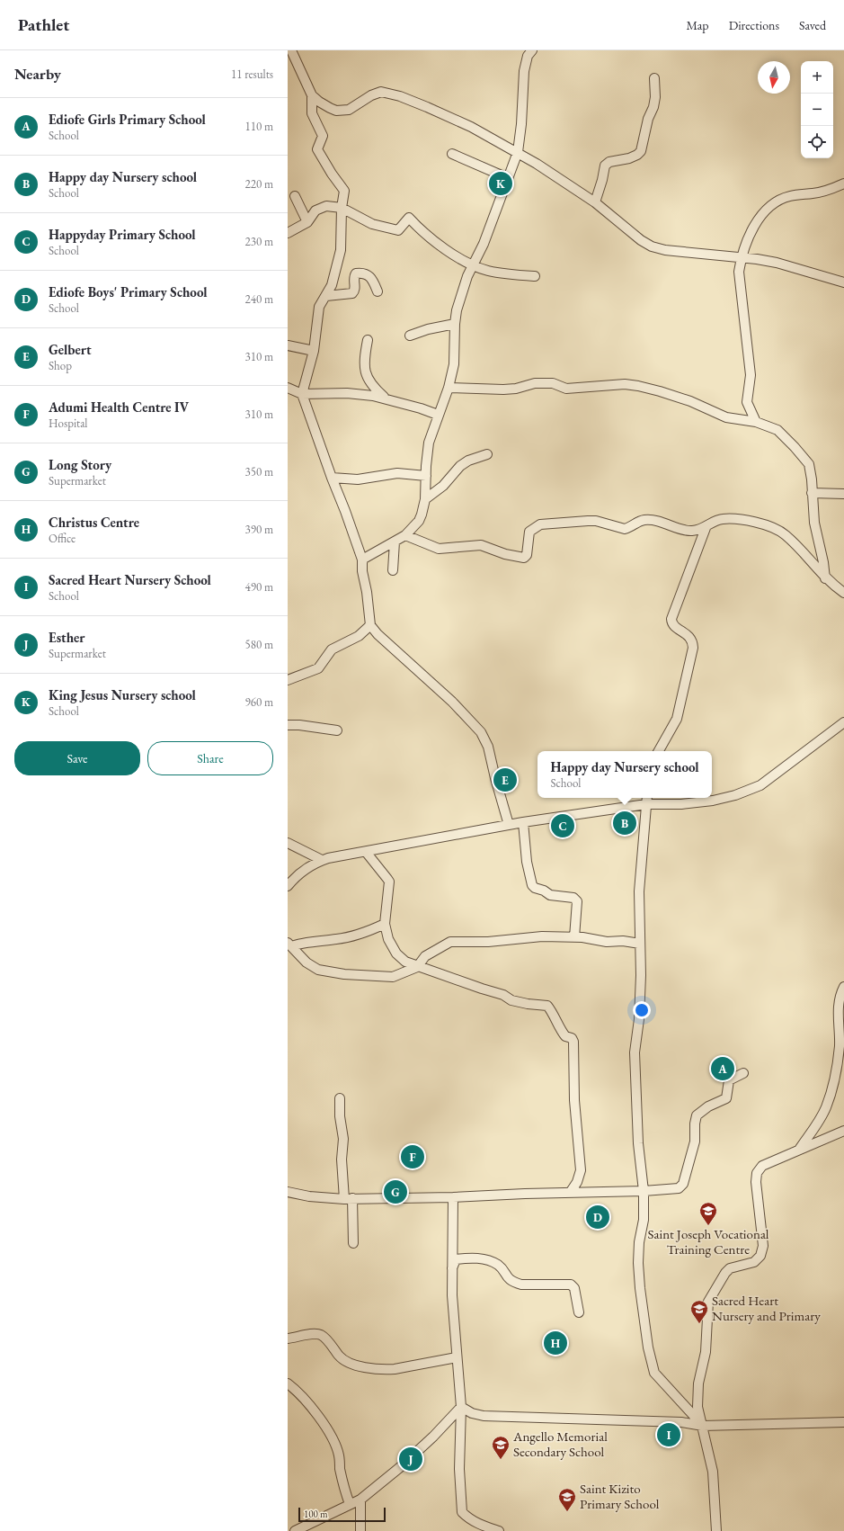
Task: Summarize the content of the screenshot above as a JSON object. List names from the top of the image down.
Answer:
{
  "places": {
    "school or university": [
      "Saint Joseph Vocational Training Centre",
      "Sacred Heart Nursery and Primary",
      "Angello Memorial Secondary School",
      "Saint Kizito Primary School"
    ]
  },
  "scale_bar": "100 m",
  "north": "bottom",
  "page": {
    "header": "Pathlet",
    "nav": ["Map", "Directions", "Saved"],
    "heading": ["Nearby", "11 results"],
    "map_buttons": ["+", "−"],
    "list": [
      {
        "mark": "A",
        "name": "Ediofe Girls Primary School",
        "note": "School",
        "value": "110 m"
      },
      {
        "mark": "B",
        "name": "Happy day Nursery school",
        "note": "School",
        "value": "220 m"
      },
      {
        "mark": "C",
        "name": "Happyday Primary School",
        "note": "School",
        "value": "230 m"
      },
      {
        "mark": "D",
        "name": "Ediofe Boys' Primary School",
        "note": "School",
        "value": "240 m"
      },
      {
        "mark": "E",
        "name": "Gelbert",
        "note": "Shop",
        "value": "310 m"
      },
      {
        "mark": "F",
        "name": "Adumi Health Centre IV",
        "note": "Hospital",
        "value": "310 m"
      },
      {
        "mark": "G",
        "name": "Long Story",
        "note": "Supermarket",
        "value": "350 m"
      },
      {
        "mark": "H",
        "name": "Christus Centre",
        "note": "Office",
        "value": "390 m"
      },
      {
        "mark": "I",
        "name": "Sacred Heart Nursery School",
        "note": "School",
        "value": "490 m"
      },
      {
        "mark": "J",
        "name": "Esther",
        "note": "Supermarket",
        "value": "580 m"
      },
      {
        "mark": "K",
        "name": "King Jesus Nursery school",
        "note": "School",
        "value": "960 m"
      }
    ],
    "pins": [
      "K",
      "E",
      "B",
      "C",
      "A",
      "F",
      "G",
      "D",
      "H",
      "I",
      "J"
    ],
    "buttons": ["Save", "Share"],
    "popup": ["Happy day Nursery school", "School"],
    "scale": "100 m"
  }
}
